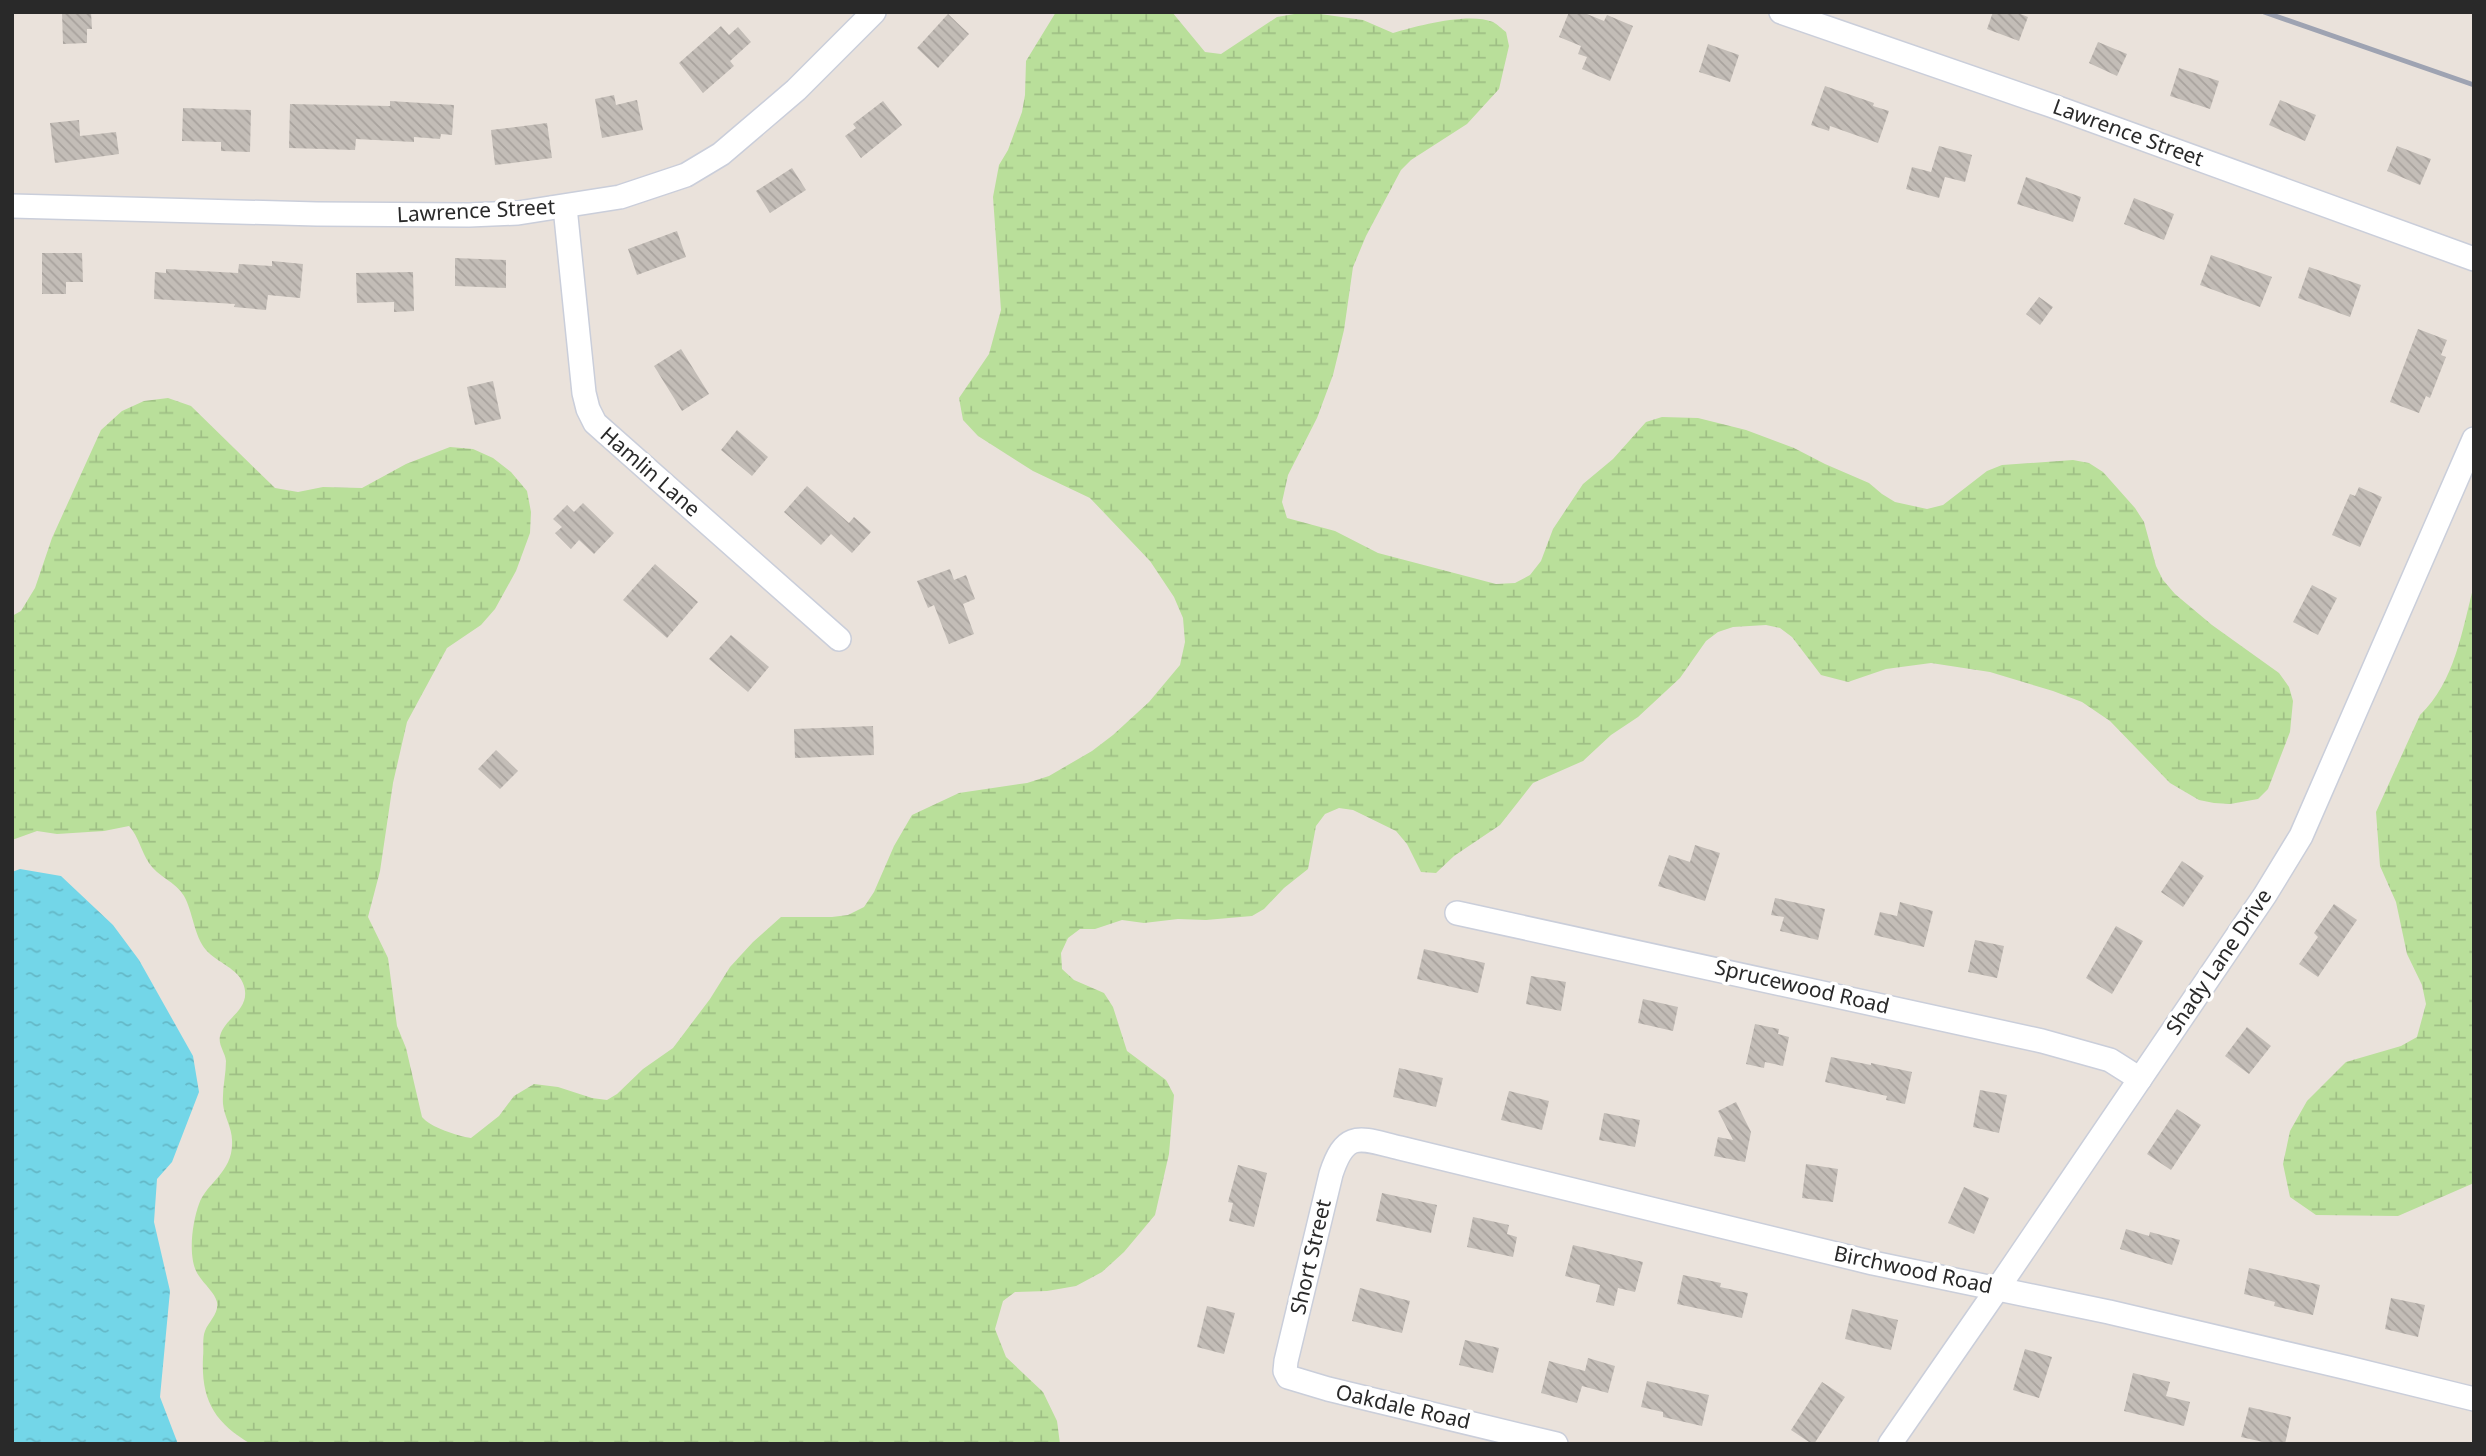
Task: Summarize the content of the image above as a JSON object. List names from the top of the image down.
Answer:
{
  "streets": {
    "street": [
      "Lawrence Street",
      "Hamlin Lane",
      "Shady Lane Drive",
      "Sprucewood Road",
      "Short Street",
      "Birchwood Road",
      "Oakdale Road"
    ]
  },
  "crossings": [
    ["Lawrence Street", "Hamlin Lane"],
    ["Shady Lane Drive", "Sprucewood Road"],
    ["Shady Lane Drive", "Birchwood Road"],
    ["Short Street", "Birchwood Road"],
    ["Short Street", "Oakdale Road"]
  ]
}
